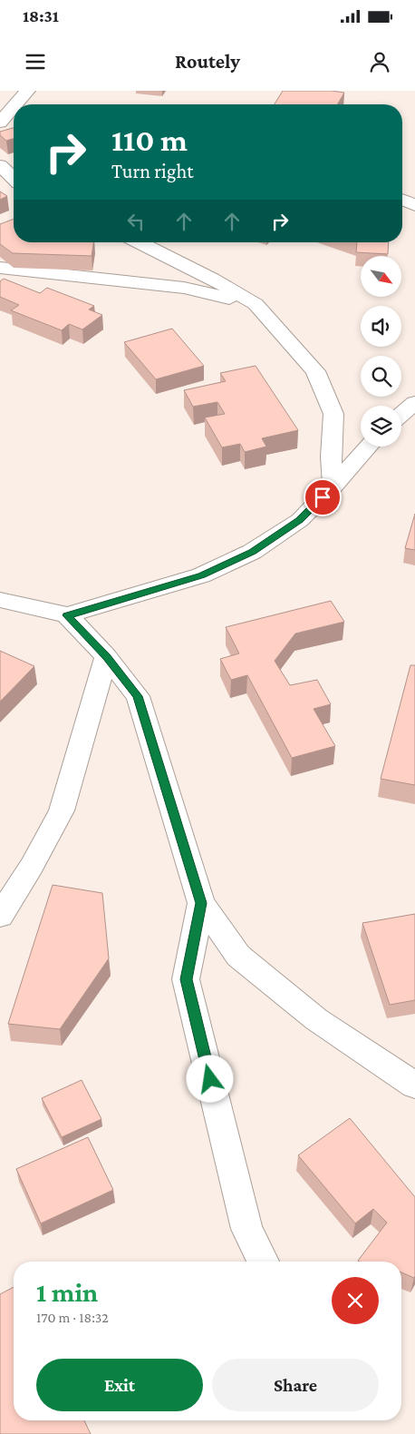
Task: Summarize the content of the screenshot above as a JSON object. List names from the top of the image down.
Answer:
{
  "north": "bottom right",
  "page": {
    "status": "18:31",
    "header": "Routely",
    "turn": ["110 m", "Turn right"],
    "heading": ["1 min", "170 m · 18:32"],
    "buttons": ["Exit", "Share"]
  }
}
